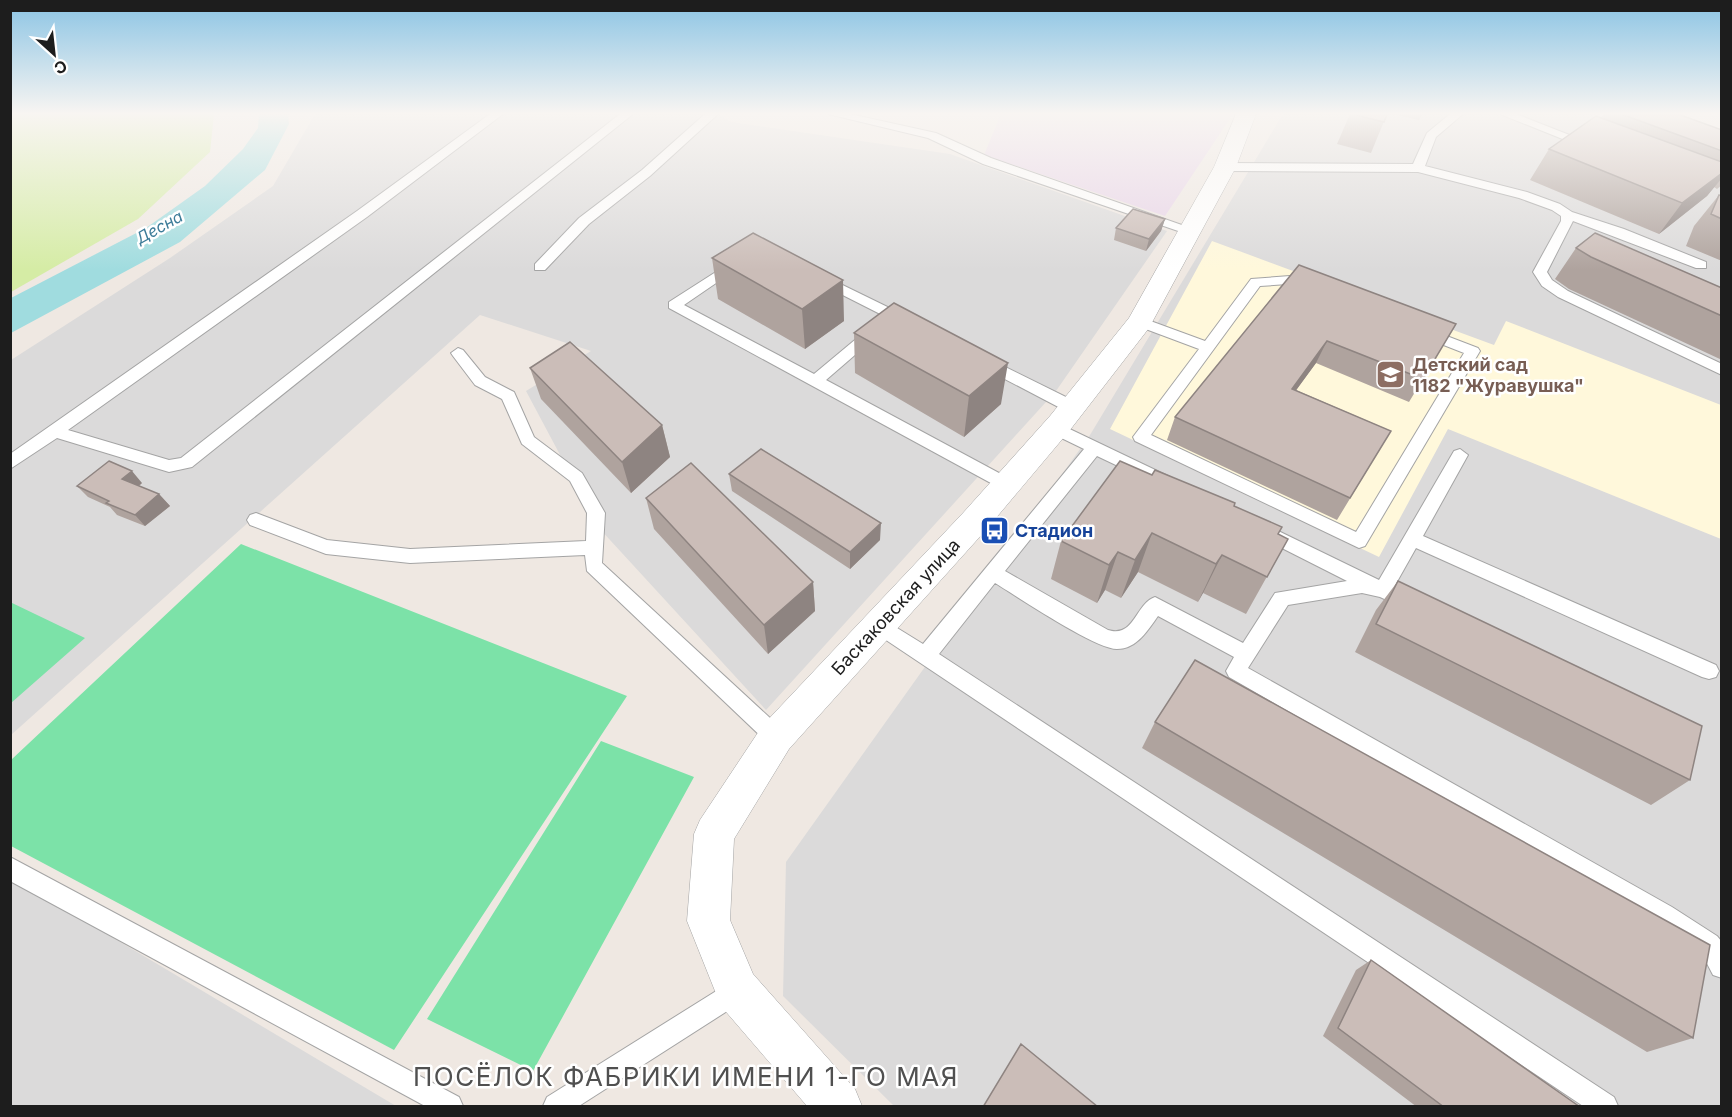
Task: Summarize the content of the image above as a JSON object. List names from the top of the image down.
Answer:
{
  "streets": {
    "street": ["Баскаковская улица"]
  },
  "districts": ["ПОСЁЛОК ФАБРИКИ ИМЕНИ 1-ГО МАЯ"],
  "water": ["Десна"],
  "places": {
    "school or university": ["Детский сад 1182 \"Журавушка\""],
    "bus stop": ["Стадион"]
  },
  "north": "bottom right"
}
